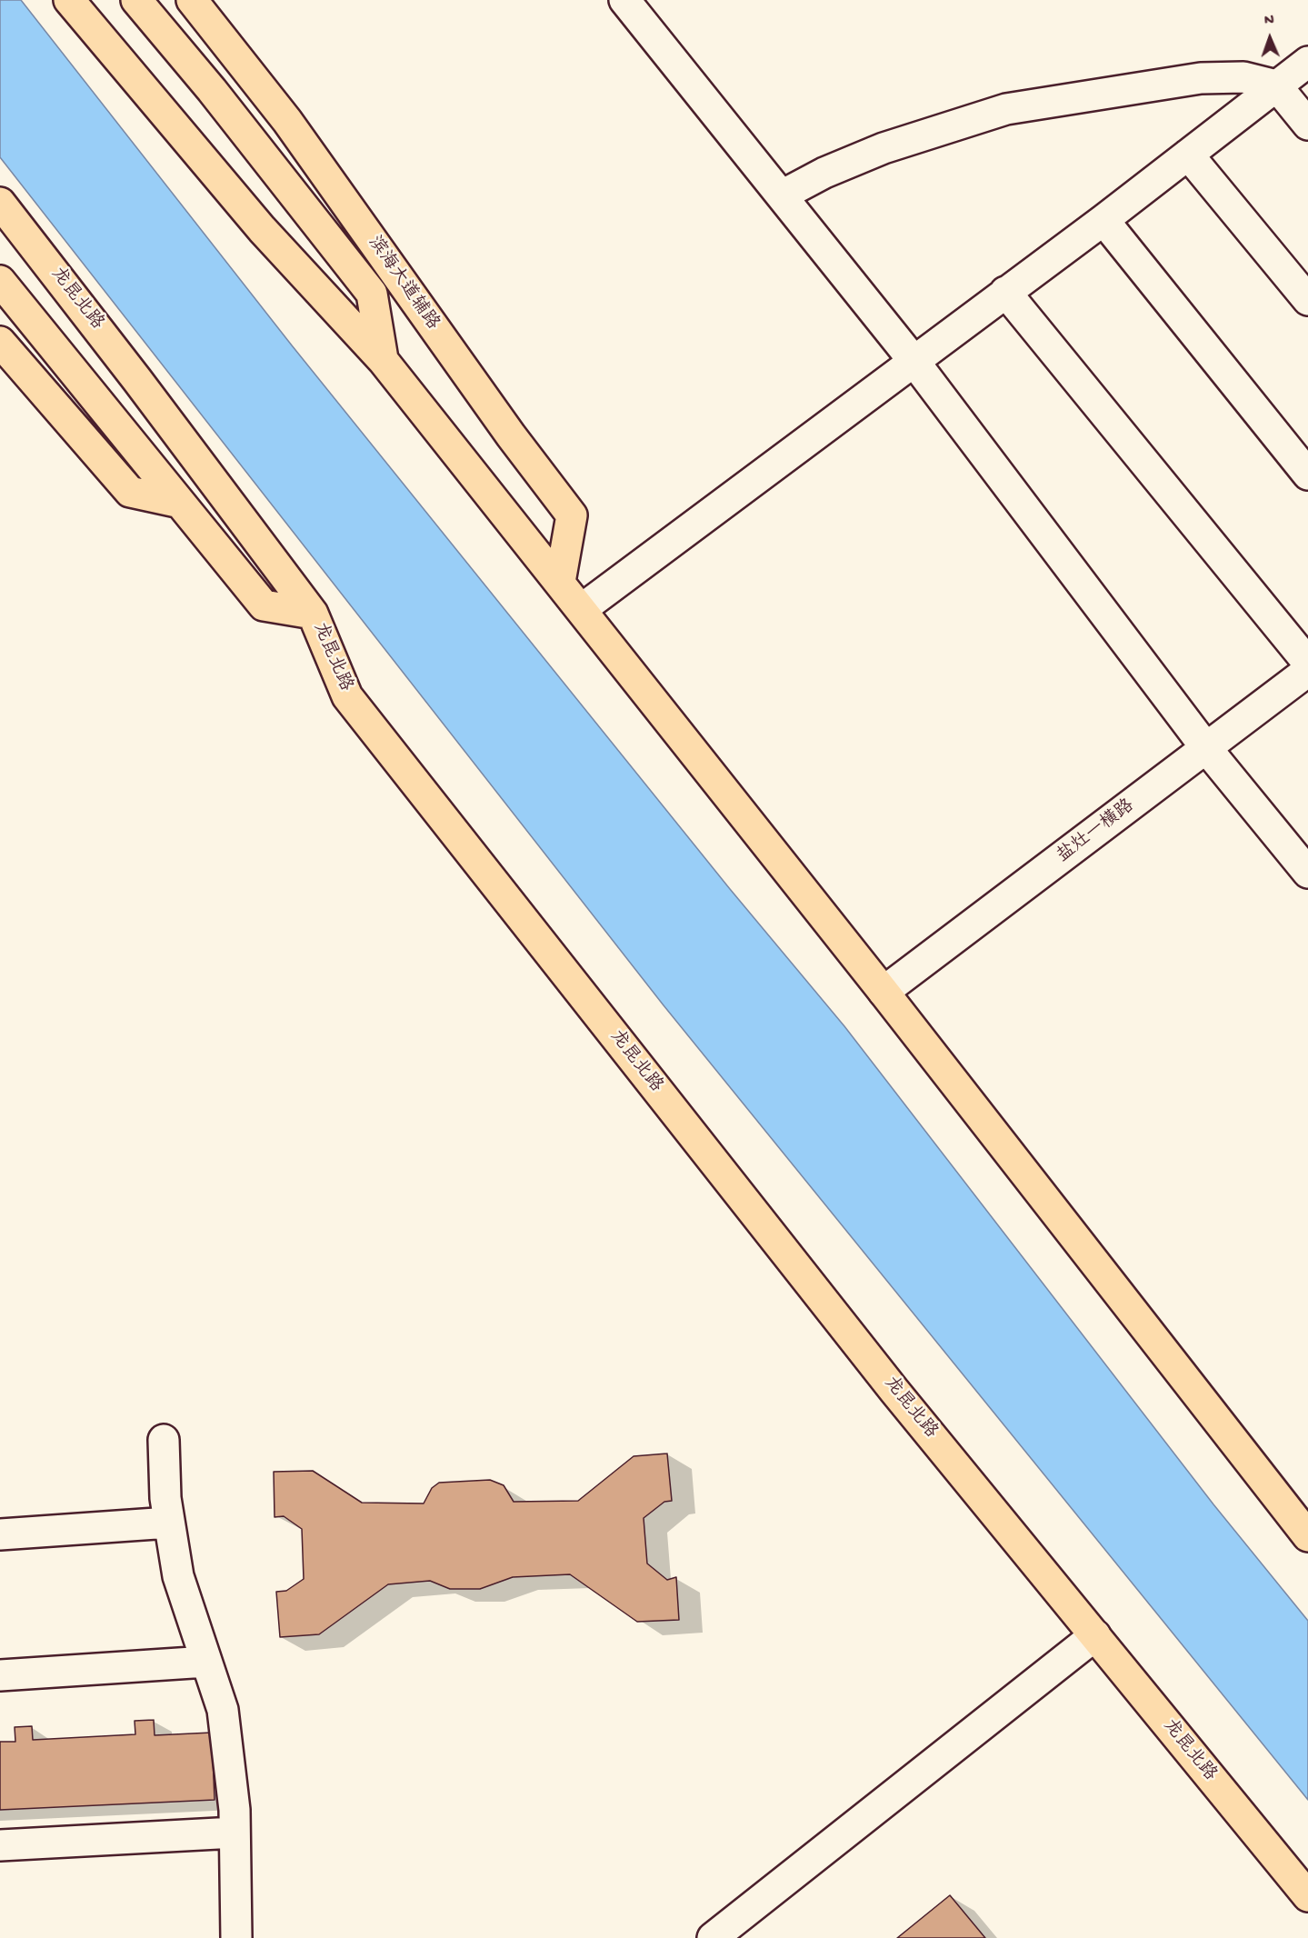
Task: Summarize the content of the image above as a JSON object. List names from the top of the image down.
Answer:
{
  "streets": {
    "highway": ["滨海大道辅路", "龙昆北路"],
    "street": ["盐灶一横路"]
  },
  "north": "top"
}
